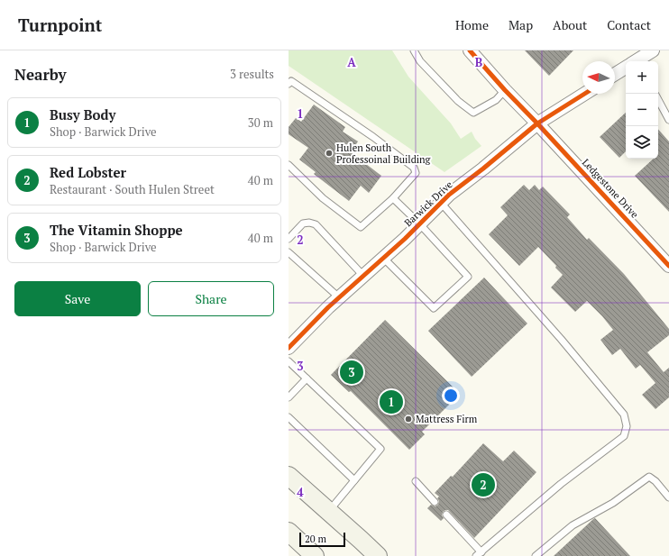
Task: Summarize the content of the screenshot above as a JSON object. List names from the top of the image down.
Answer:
{
  "streets": {
    "street": ["Ledgestone Drive", "Barwick Drive"]
  },
  "crossings": [
    ["Ledgestone Drive", "Barwick Drive"]
  ],
  "places": ["Hulen South Professoinal Building", "Mattress Firm"],
  "scale_bar": "20 m",
  "north": "left",
  "page": {
    "header": "Turnpoint",
    "nav": [
      "Home",
      "Map",
      "About",
      "Contact"
    ],
    "heading": ["Nearby", "3 results"],
    "map_buttons": ["+", "−"],
    "list": [
      {
        "mark": "1",
        "name": "Busy Body",
        "note": "Shop · Barwick Drive",
        "value": "30 m"
      },
      {
        "mark": "2",
        "name": "Red Lobster",
        "note": "Restaurant · South Hulen Street",
        "value": "40 m"
      },
      {
        "mark": "3",
        "name": "The Vitamin Shoppe",
        "note": "Shop · Barwick Drive",
        "value": "40 m"
      }
    ],
    "buttons": ["Save", "Share"],
    "pins": ["3", "1", "2"],
    "scale": "20 m"
  },
  "grid": {
    "columns": ["A", "B"],
    "rows": [
      "1",
      "2",
      "3",
      "4"
    ]
  }
}
